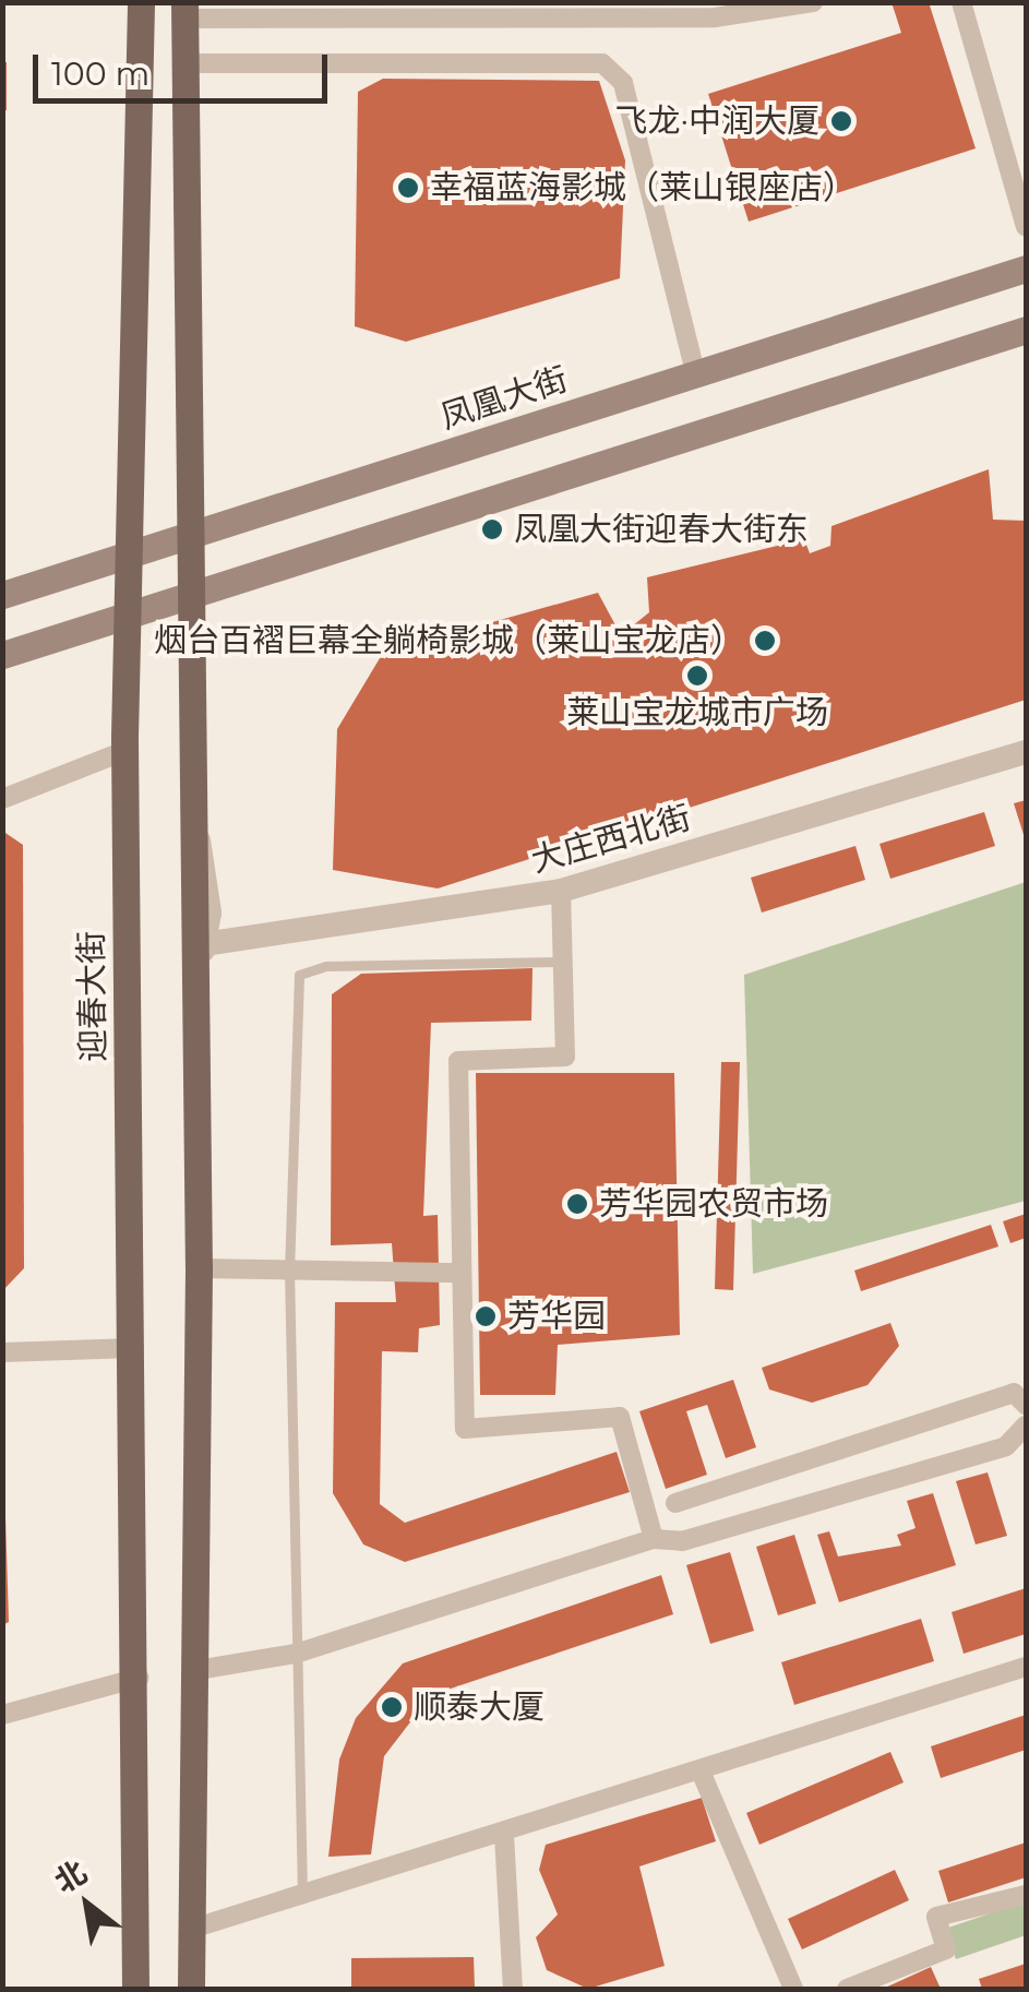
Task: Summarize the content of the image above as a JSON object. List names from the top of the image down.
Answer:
{
  "streets": {
    "main road": ["凤凰大街", "迎春大街"],
    "street": ["大庄西北街"]
  },
  "crossings": [
    ["凤凰大街", "迎春大街"]
  ],
  "places": [
    "飞龙·中润大厦",
    "幸福蓝海影城（莱山银座店）",
    "凤凰大街迎春大街东",
    "烟台百褶巨幕全躺椅影城（莱山宝龙店）",
    "莱山宝龙城市广场",
    "芳华园农贸市场",
    "芳华园",
    "顺泰大厦"
  ],
  "scale_bar": "100 m",
  "north": "top left"
}
